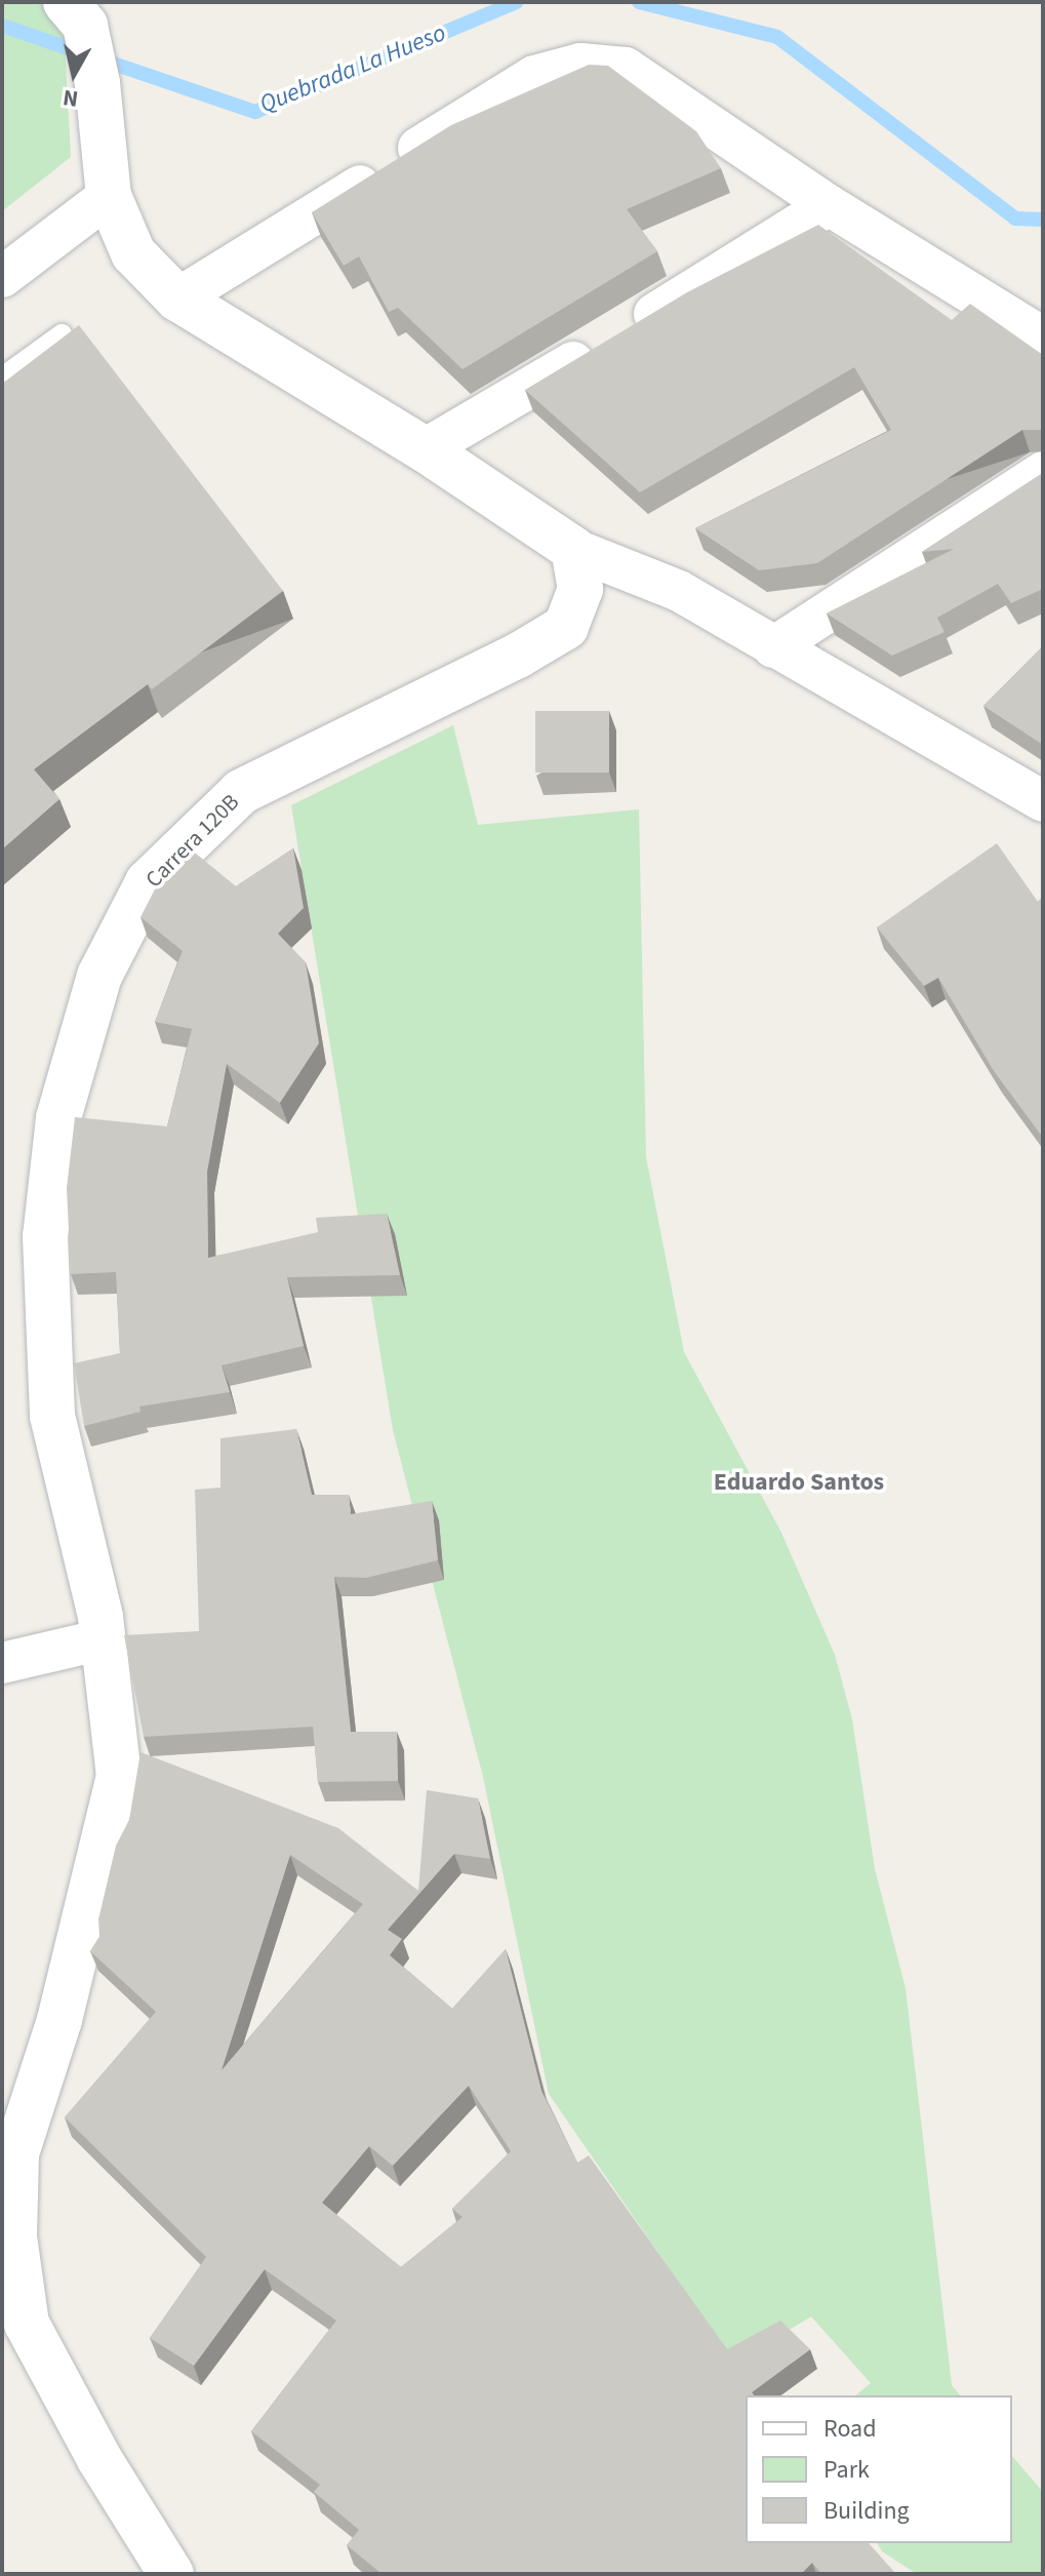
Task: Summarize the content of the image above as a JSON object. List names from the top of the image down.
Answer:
{
  "streets": {
    "street": ["Carrera 120B"]
  },
  "districts": ["Eduardo Santos"],
  "water": ["Quebrada La Hueso"],
  "legend": ["Road", "Park", "Building"],
  "north": "bottom"
}
